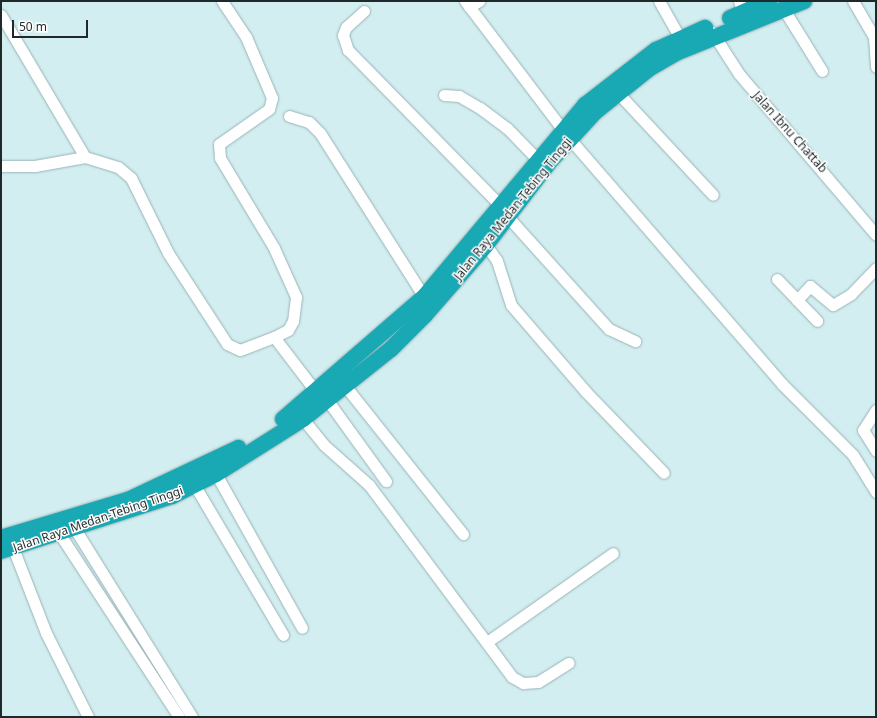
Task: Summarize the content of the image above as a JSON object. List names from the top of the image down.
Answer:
{
  "streets": {
    "highway": ["Jalan Raya Medan-Tebing Tinggi"],
    "street": ["Jalan Ibnu Chattab"]
  },
  "crossings": [
    ["Jalan Ibnu Chattab", "Jalan Raya Medan-Tebing Tinggi"]
  ],
  "scale_bar": "50 m"
}
